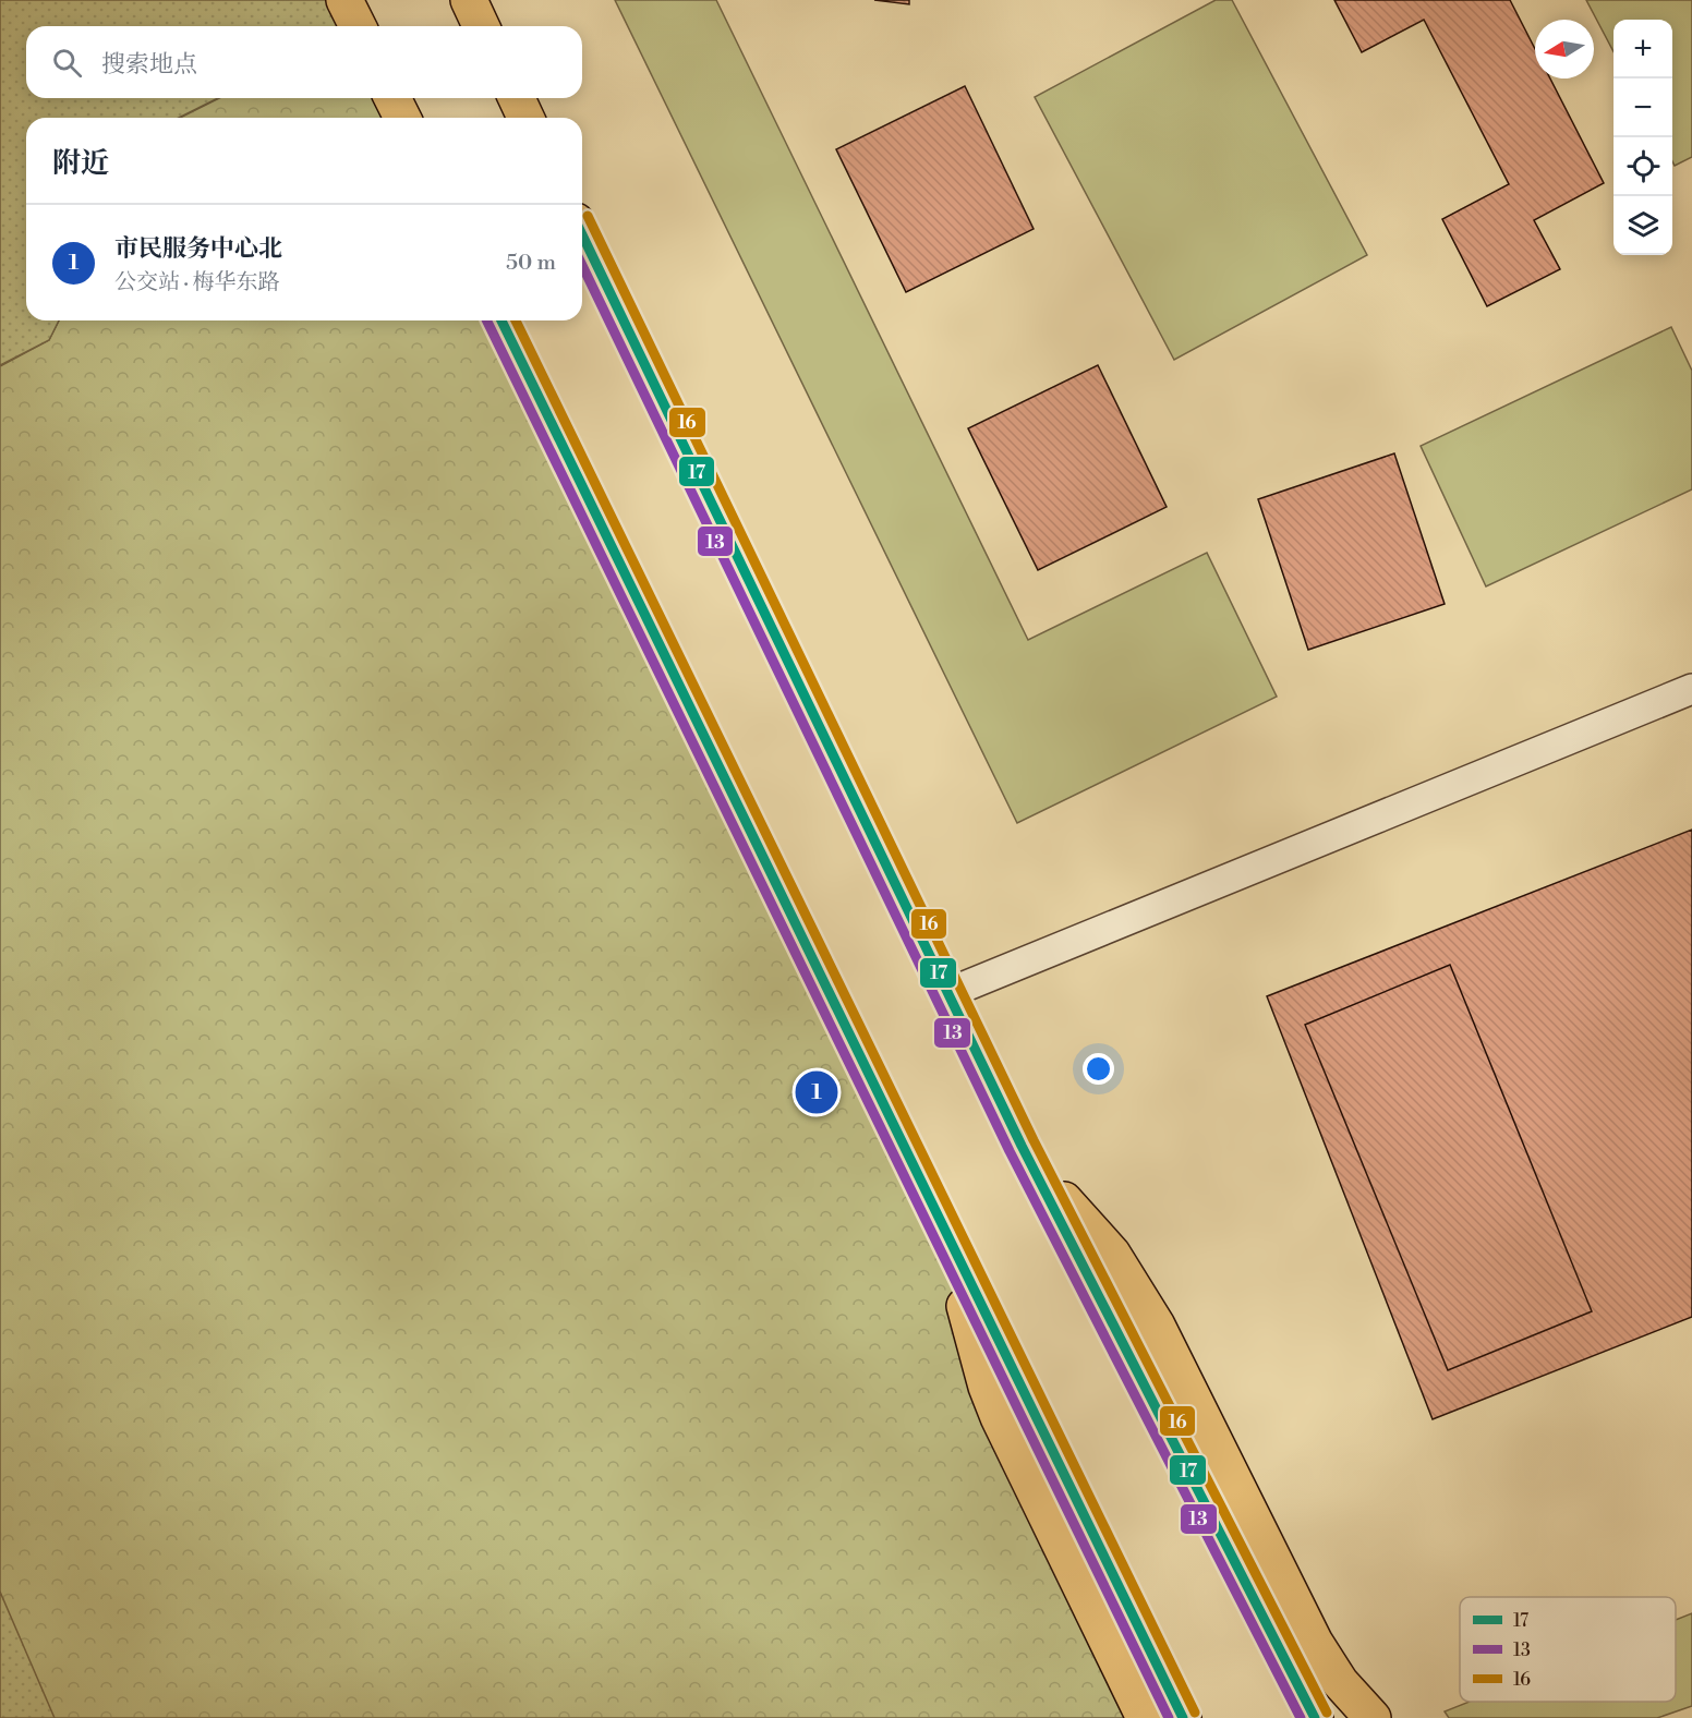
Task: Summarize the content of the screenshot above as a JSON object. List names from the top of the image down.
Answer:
{
  "lines": ["transit line 16", "transit line 17", "transit line 13"],
  "legend": ["17", "13", "16"],
  "north": "left",
  "page": {
    "map_buttons": ["+", "−"],
    "search": "搜索地点",
    "heading": "附近",
    "list": [
      {
        "mark": "1",
        "name": "市民服务中心北",
        "note": "公交站 · 梅华东路",
        "value": "50 m"
      }
    ],
    "pins": "1"
  }
}
